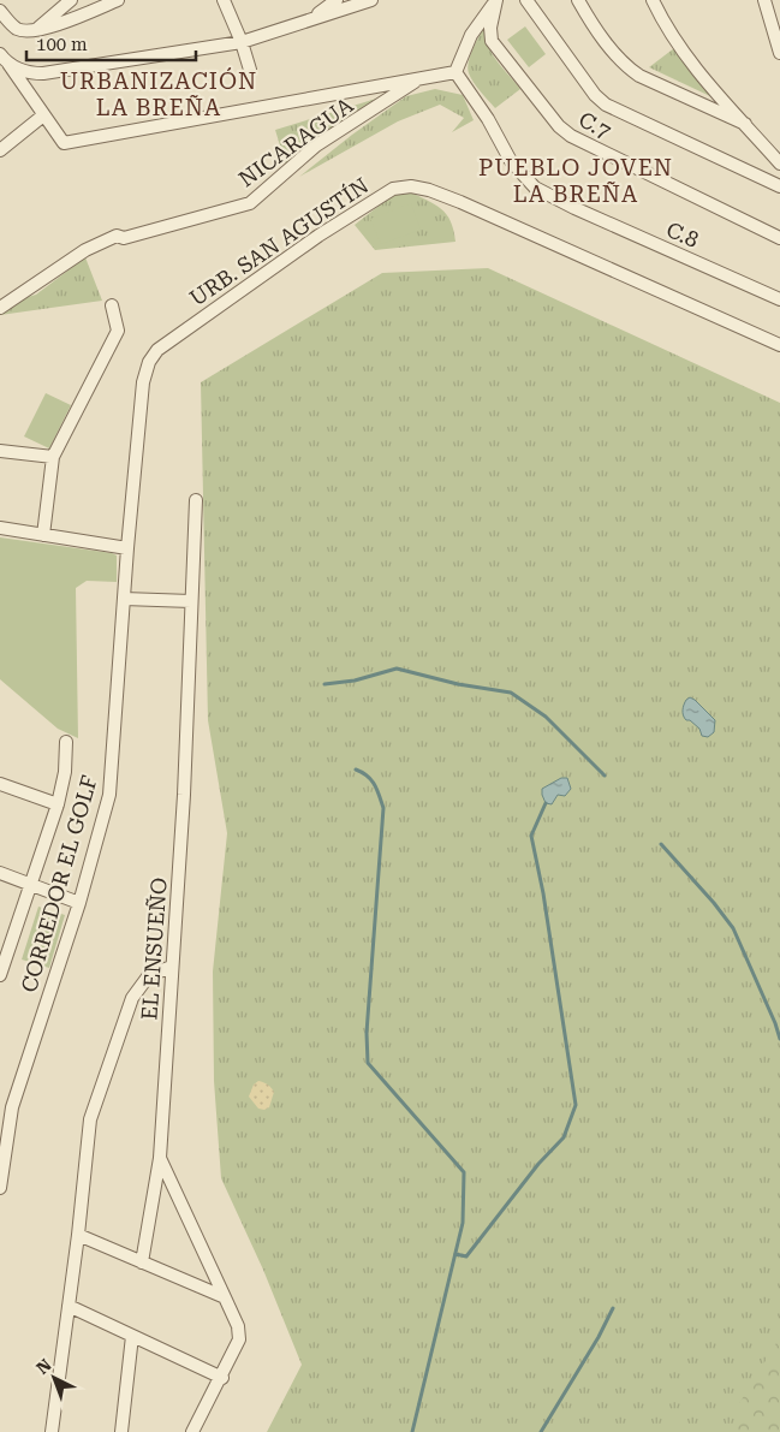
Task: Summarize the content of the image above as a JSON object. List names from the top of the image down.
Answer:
{
  "streets": {
    "street": [
      "C.7",
      "NICARAGUA",
      "C.8",
      "URB. SAN AGUSTÍN",
      "CORREDOR EL GOLF",
      "EL ENSUEÑO"
    ]
  },
  "crossings": [
    ["URB. SAN AGUSTÍN", "CORREDOR EL GOLF"]
  ],
  "districts": ["URBANIZACIÓN LA BREÑA", "PUEBLO JOVEN LA BREÑA"],
  "scale_bar": "100 m",
  "north": "top left"
}
